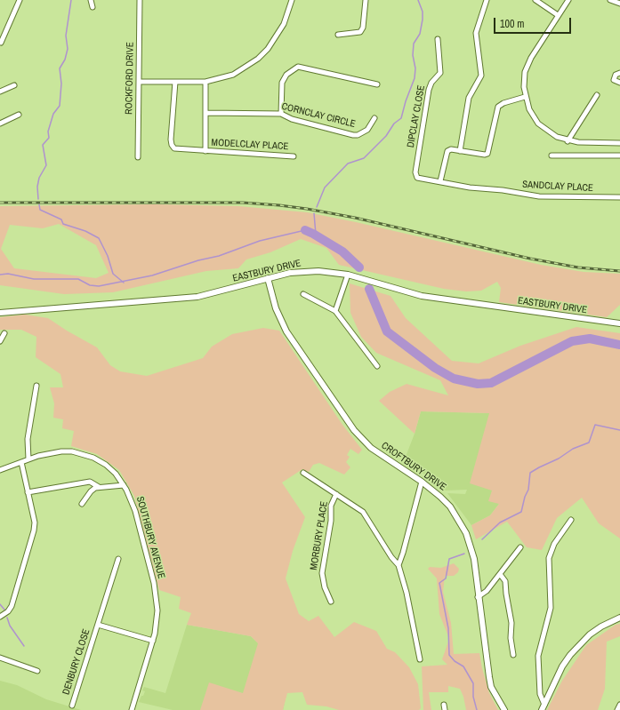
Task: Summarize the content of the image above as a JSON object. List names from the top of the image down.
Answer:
{
  "streets": {
    "street": [
      "ROCKFORD DRIVE",
      "CORNCLAY CIRCLE",
      "DIPCLAY CLOSE",
      "MODELCLAY PLACE",
      "SANDCLAY PLACE",
      "EASTBURY DRIVE",
      "CROFTBURY DRIVE",
      "MORBURY PLACE",
      "SOUTHBURY AVENUE",
      "DENBURY CLOSE"
    ]
  },
  "crossings": [
    ["CORNCLAY CIRCLE", "MODELCLAY PLACE"],
    ["DIPCLAY CLOSE", "SANDCLAY PLACE"],
    ["EASTBURY DRIVE", "CROFTBURY DRIVE"],
    ["SOUTHBURY AVENUE", "DENBURY CLOSE"]
  ],
  "scale_bar": "100 m"
}
